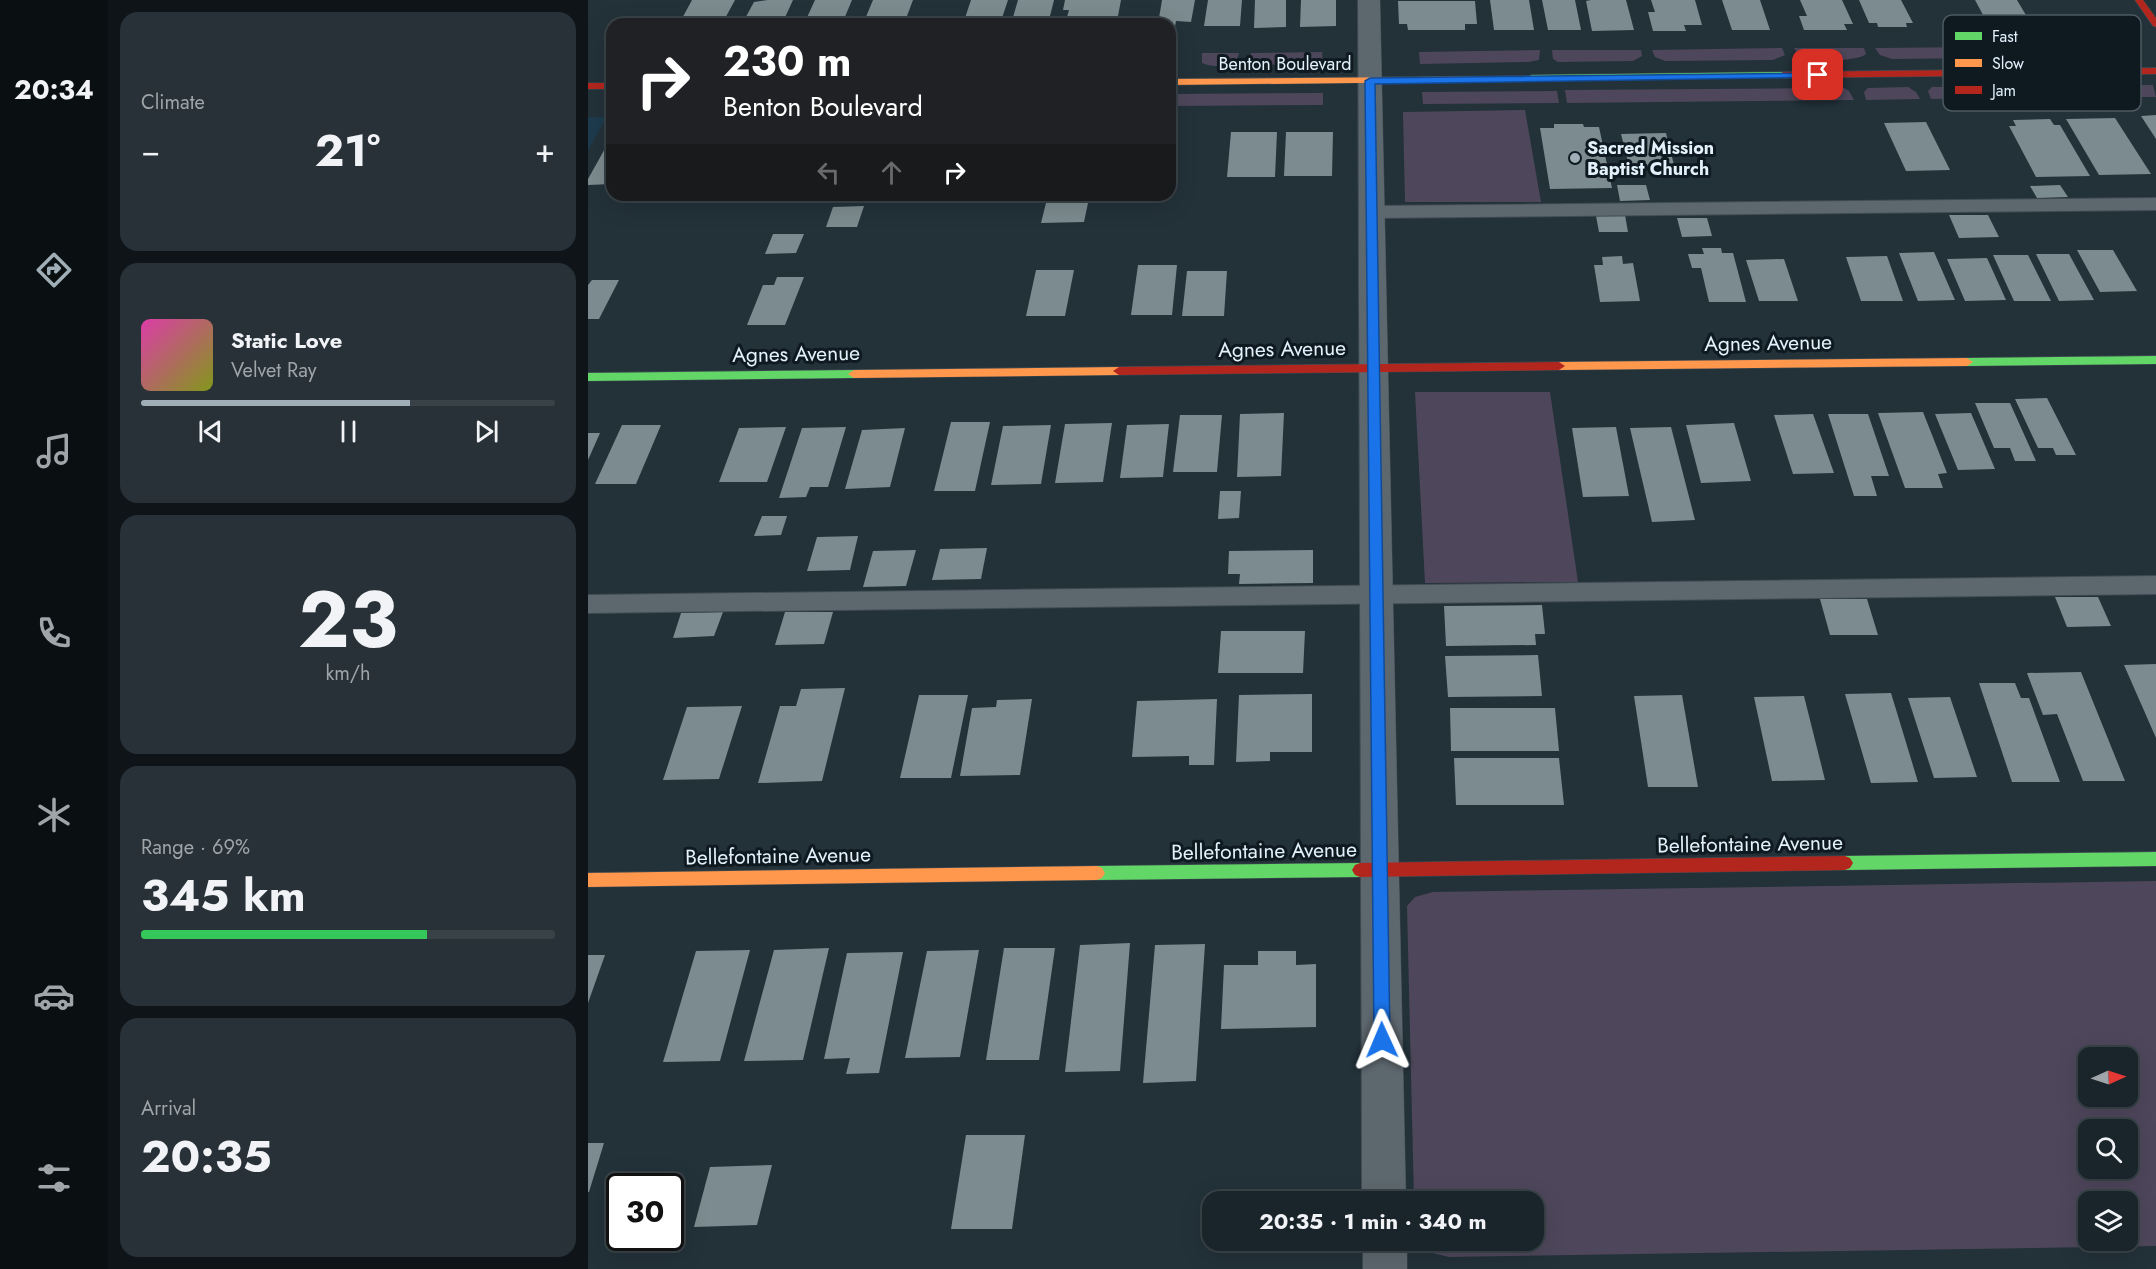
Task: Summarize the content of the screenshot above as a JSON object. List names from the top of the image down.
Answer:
{
  "streets": {
    "street": ["Benton Boulevard", "Agnes Avenue", "Bellefontaine Avenue"]
  },
  "places": ["Sacred Mission Baptist Church"],
  "legend": ["Fast", "Slow", "Jam"],
  "north": "right",
  "page": {
    "tabs": "20:34",
    "tile": [
      "Climate",
      ["23", "km/h"],
      ["Range · 69%", "345 km"],
      ["Arrival", "20:35"]
    ],
    "turn": ["230 m", "Benton Boulevard"],
    "heat": ["−", "21°", "+"],
    "song": ["Static Love", "Velvet Ray"],
    "limit": "30",
    "trip": "20:35 · 1 min · 340 m"
  }
}
